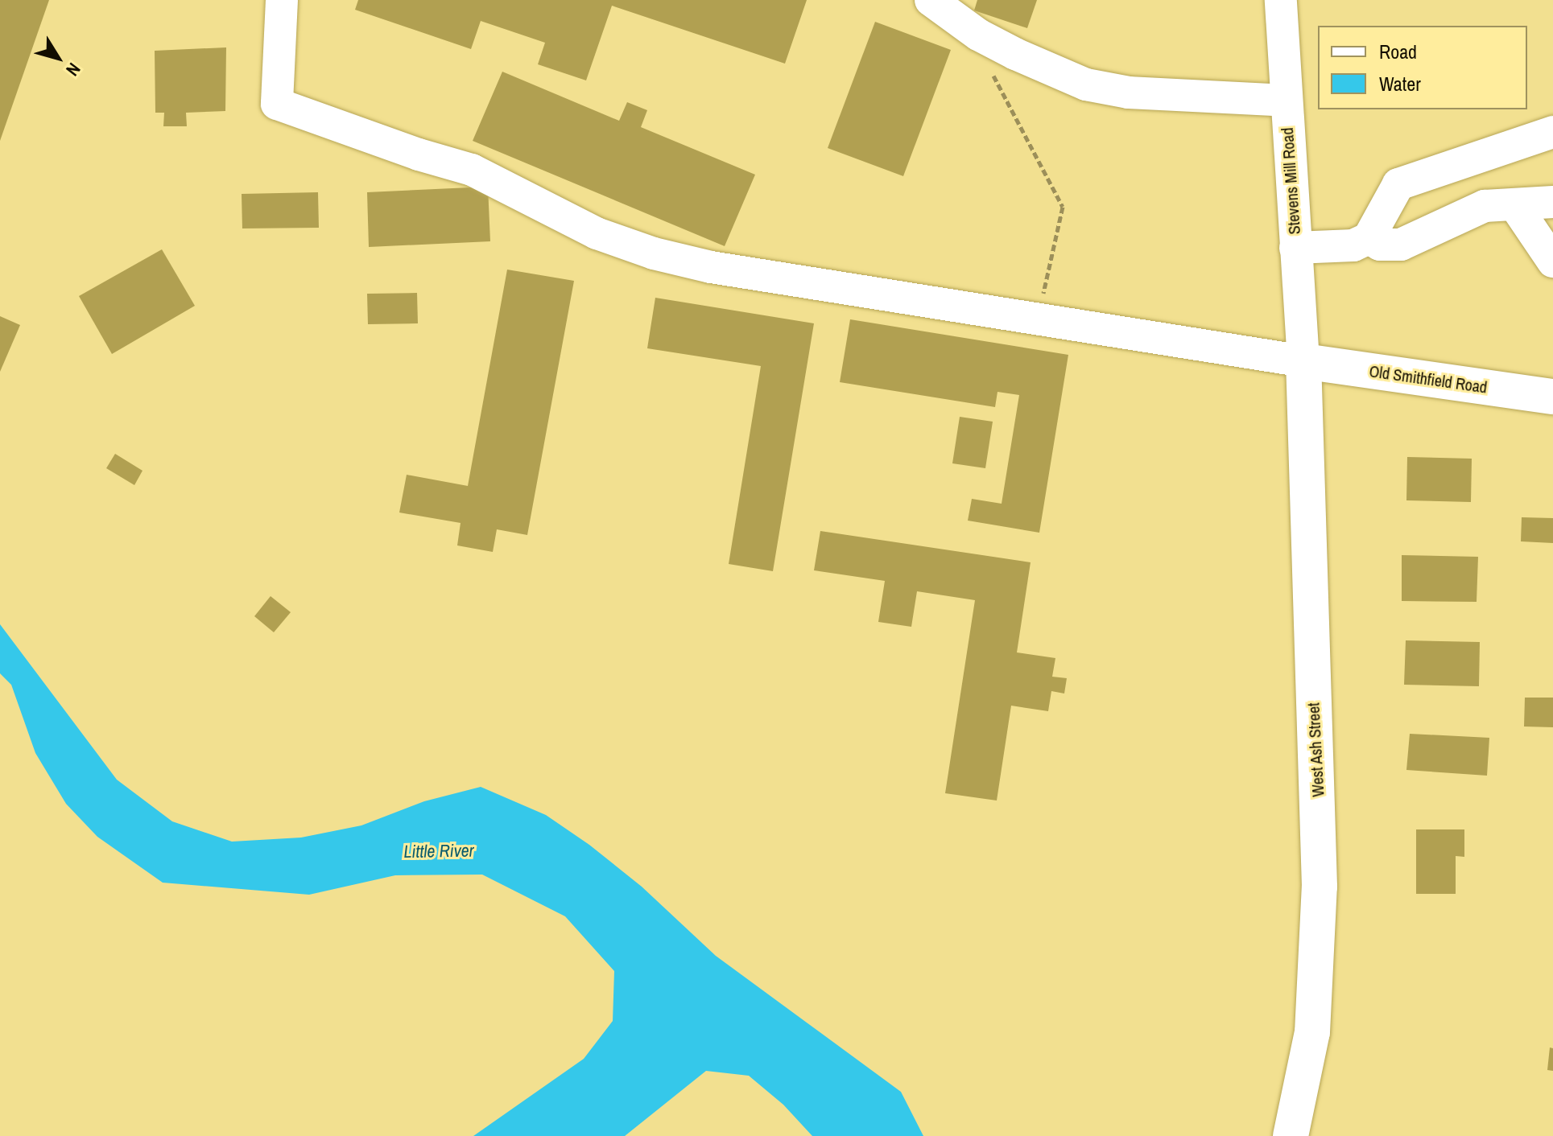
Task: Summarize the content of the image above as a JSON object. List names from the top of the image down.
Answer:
{
  "streets": {
    "main road": ["Old Smithfield Road", "West Ash Street"],
    "street": ["Stevens Mill Road"]
  },
  "crossings": [
    ["Stevens Mill Road", "Old Smithfield Road"],
    ["Stevens Mill Road", "West Ash Street"],
    ["Old Smithfield Road", "West Ash Street"]
  ],
  "water": ["Little River"],
  "legend": ["Road", "Water"],
  "north": "bottom right"
}
